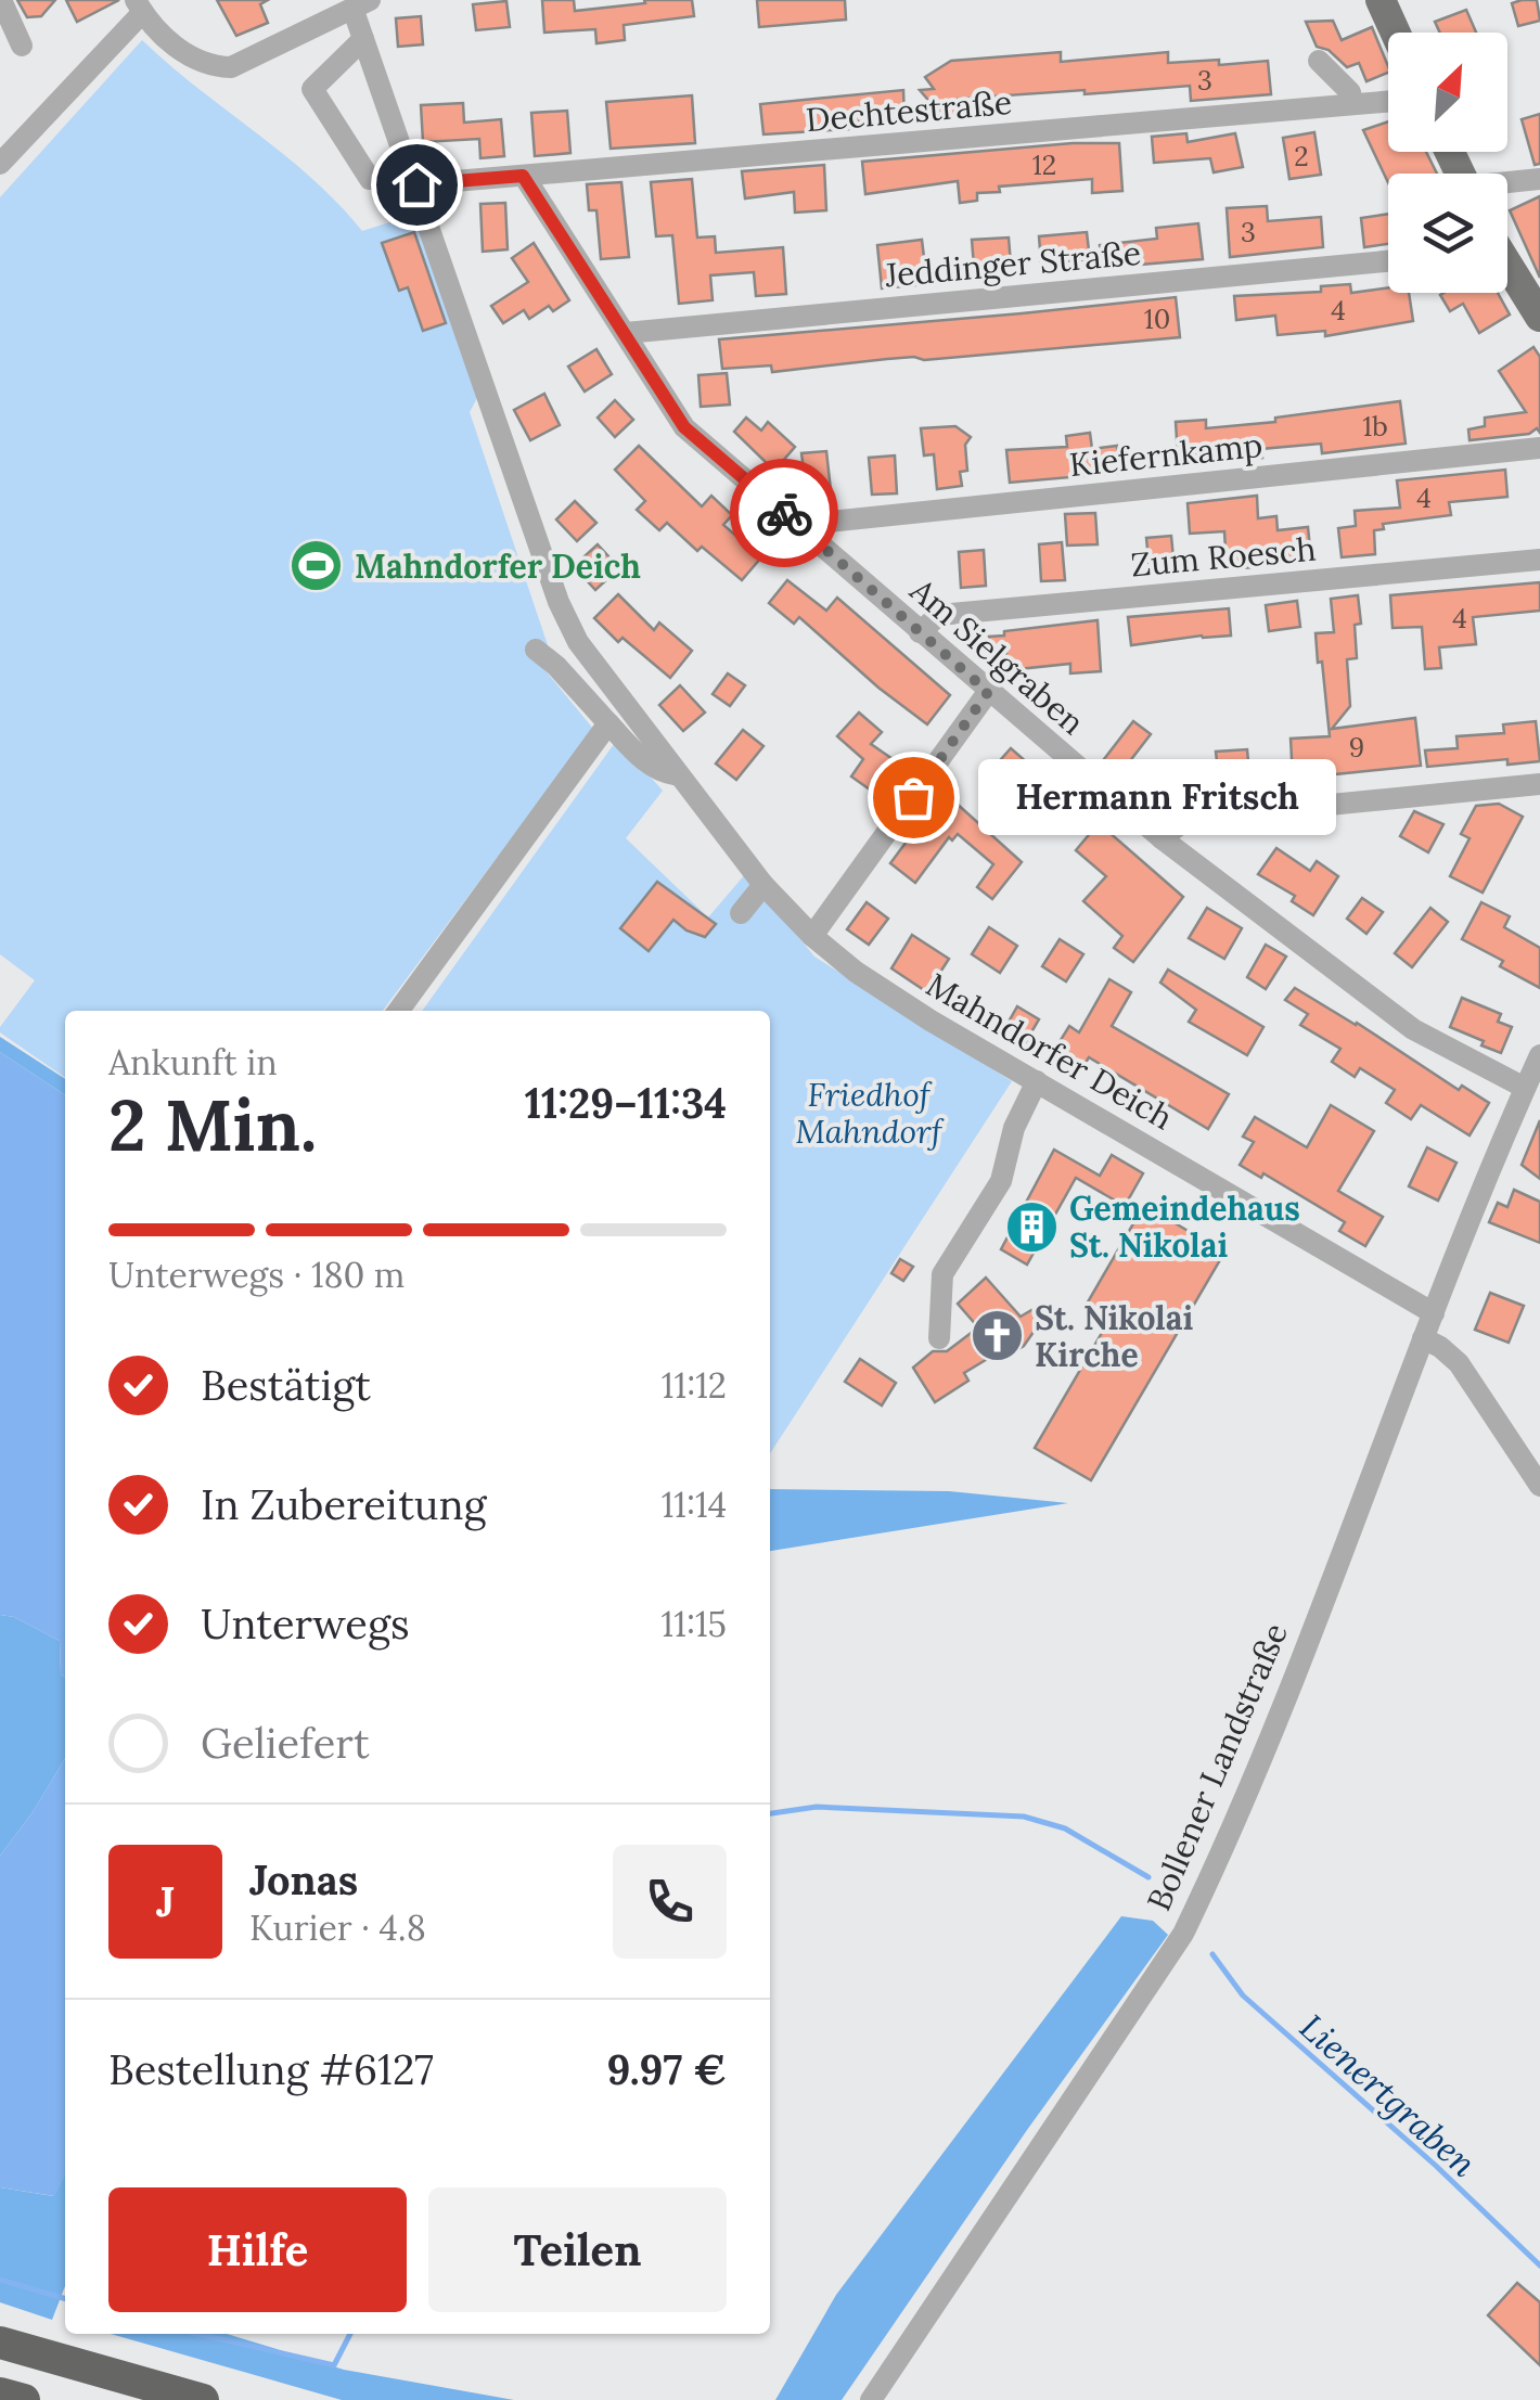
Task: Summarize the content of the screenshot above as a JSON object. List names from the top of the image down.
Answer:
{
  "streets": {
    "street": [
      "Dechtestraße",
      "Jeddinger Straße",
      "Kiefernkamp",
      "Zum Roesch",
      "Am Sielgraben",
      "Mahndorfer Deich",
      "Bollener Landstraße"
    ]
  },
  "crossings": [
    ["Dechtestraße", "Am Sielgraben"],
    ["Dechtestraße", "Mahndorfer Deich"],
    ["Jeddinger Straße", "Am Sielgraben"],
    ["Kiefernkamp", "Am Sielgraben"],
    ["Zum Roesch", "Am Sielgraben"],
    ["Am Sielgraben", "Bollener Landstraße"],
    ["Mahndorfer Deich", "Bollener Landstraße"]
  ],
  "water": ["Lienertgraben"],
  "parks": ["Friedhof Mahndorf"],
  "places": {
    "sports": ["Mahndorfer Deich"],
    "other": ["Hermann Fritsch"],
    "building": ["Gemeindehaus St. Nikolai"],
    "church": ["St. Nikolai Kirche"]
  },
  "house_numbers": [
    "3",
    "2",
    "12",
    "3",
    "4",
    "10",
    "1b",
    "4",
    "4",
    "9"
  ],
  "north": "top right",
  "page": {
    "bubble": "Hermann Fritsch",
    "heading": ["2 Min.", "Ankunft in", "11:29–11:34"],
    "panel": [
      "Jonas",
      "Kurier · 4.8",
      "Bestellung #6127",
      "9.97 €"
    ],
    "bar": "Unterwegs · 180 m",
    "list": [
      ["Bestätigt", "11:12"],
      ["In Zubereitung", "11:14"],
      ["Unterwegs", "11:15"],
      "Geliefert"
    ],
    "round": "J",
    "buttons": ["Hilfe", "Teilen"]
  }
}
